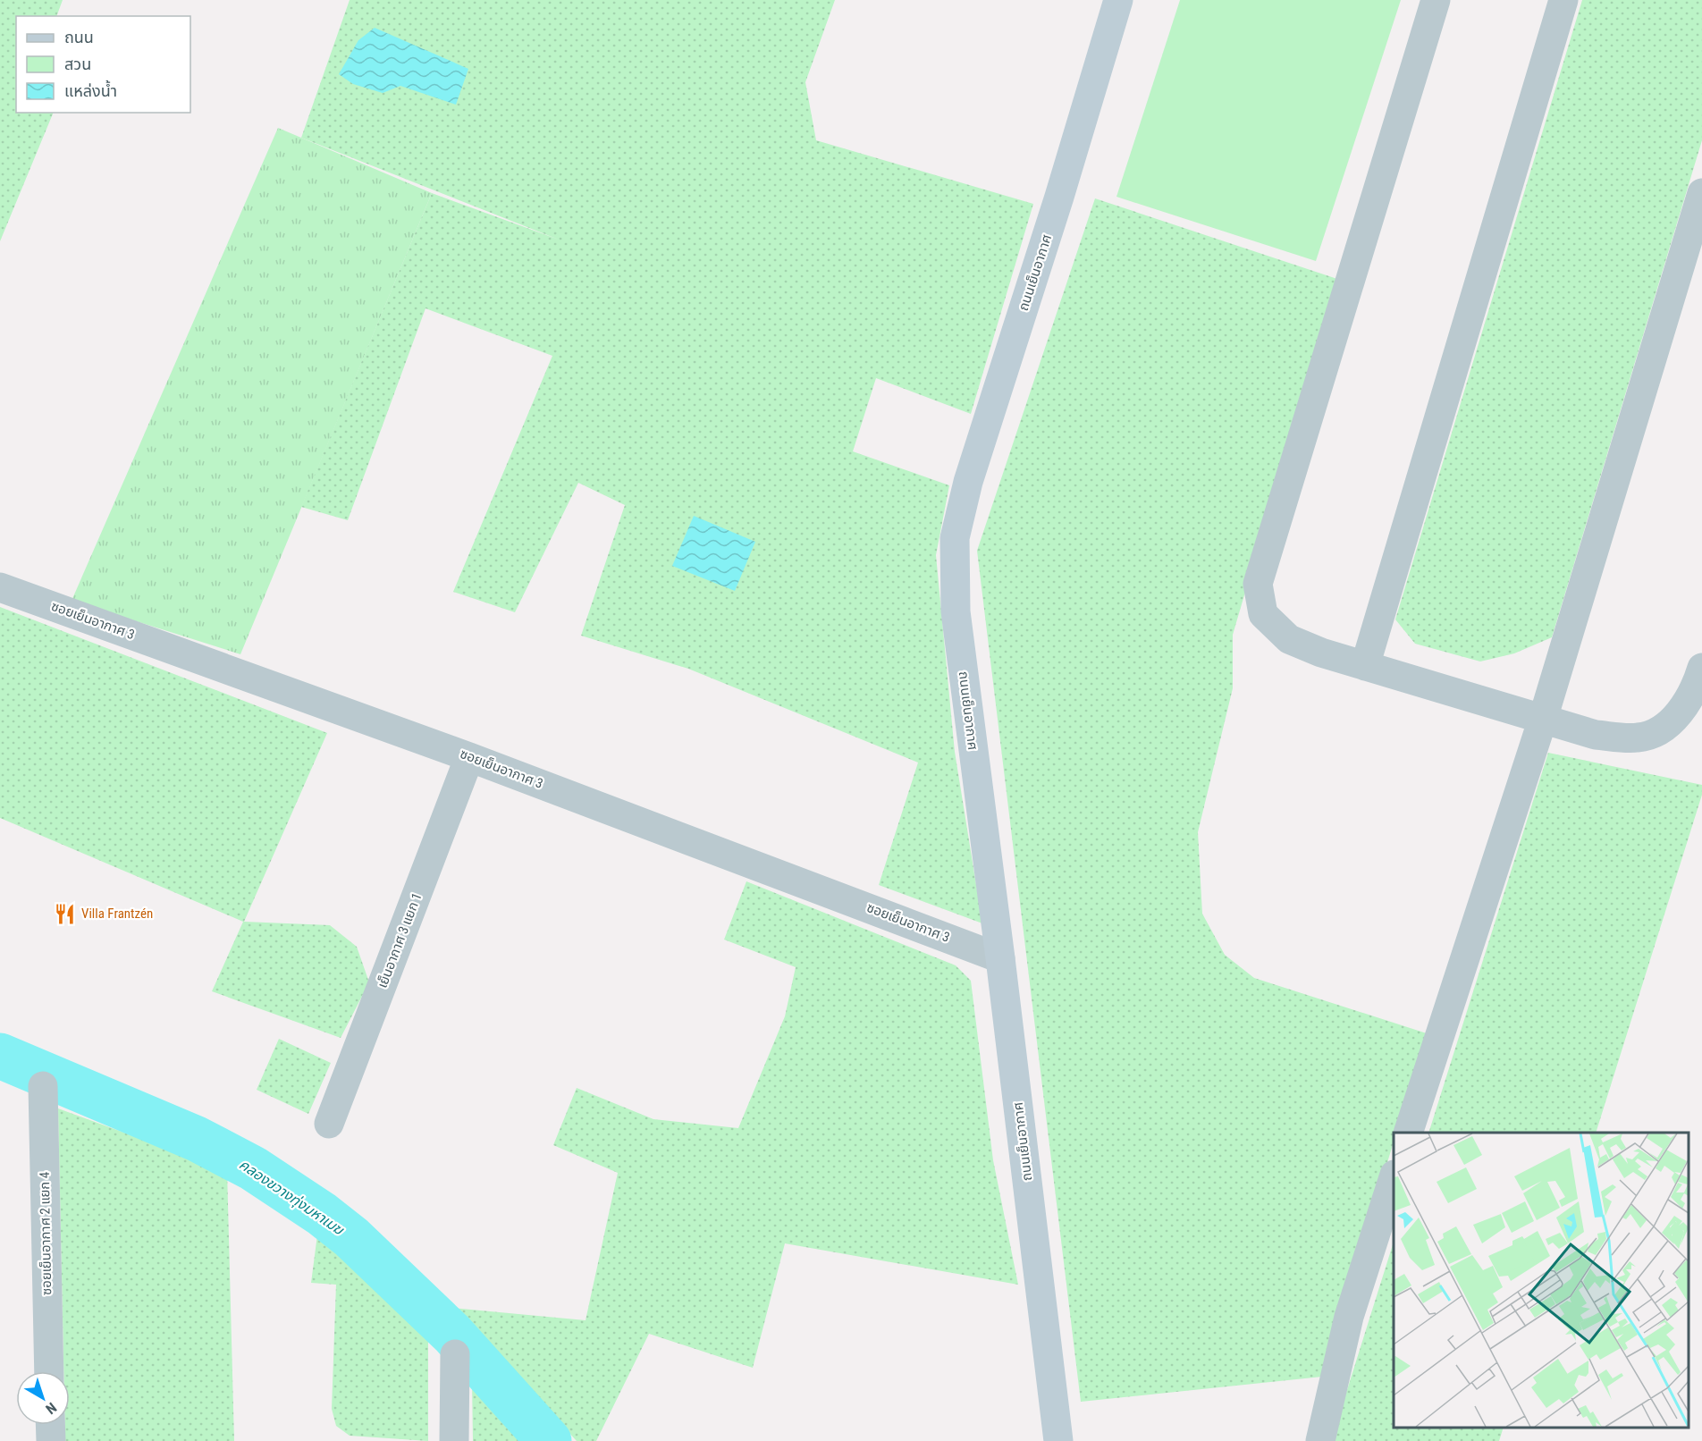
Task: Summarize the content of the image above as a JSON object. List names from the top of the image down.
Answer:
{
  "streets": {
    "street": [
      "ถนนเย็นอากาศ",
      "ซอยเย็นอากาศ 3",
      "เย็นอากาศ 3 แยก 1",
      "ซอยเย็นอากาศ 2 แยก 4"
    ]
  },
  "crossings": [
    ["ถนนเย็นอากาศ", "ซอยเย็นอากาศ 3"],
    ["ซอยเย็นอากาศ 3", "เย็นอากาศ 3 แยก 1"]
  ],
  "water": ["คลองขวางทุ่งมหาเมฆ"],
  "places": {
    "restaurant": ["Villa Frantzén"]
  },
  "legend": ["ถนน", "สวน", "แหล่งน้ำ"],
  "north": "bottom right"
}
